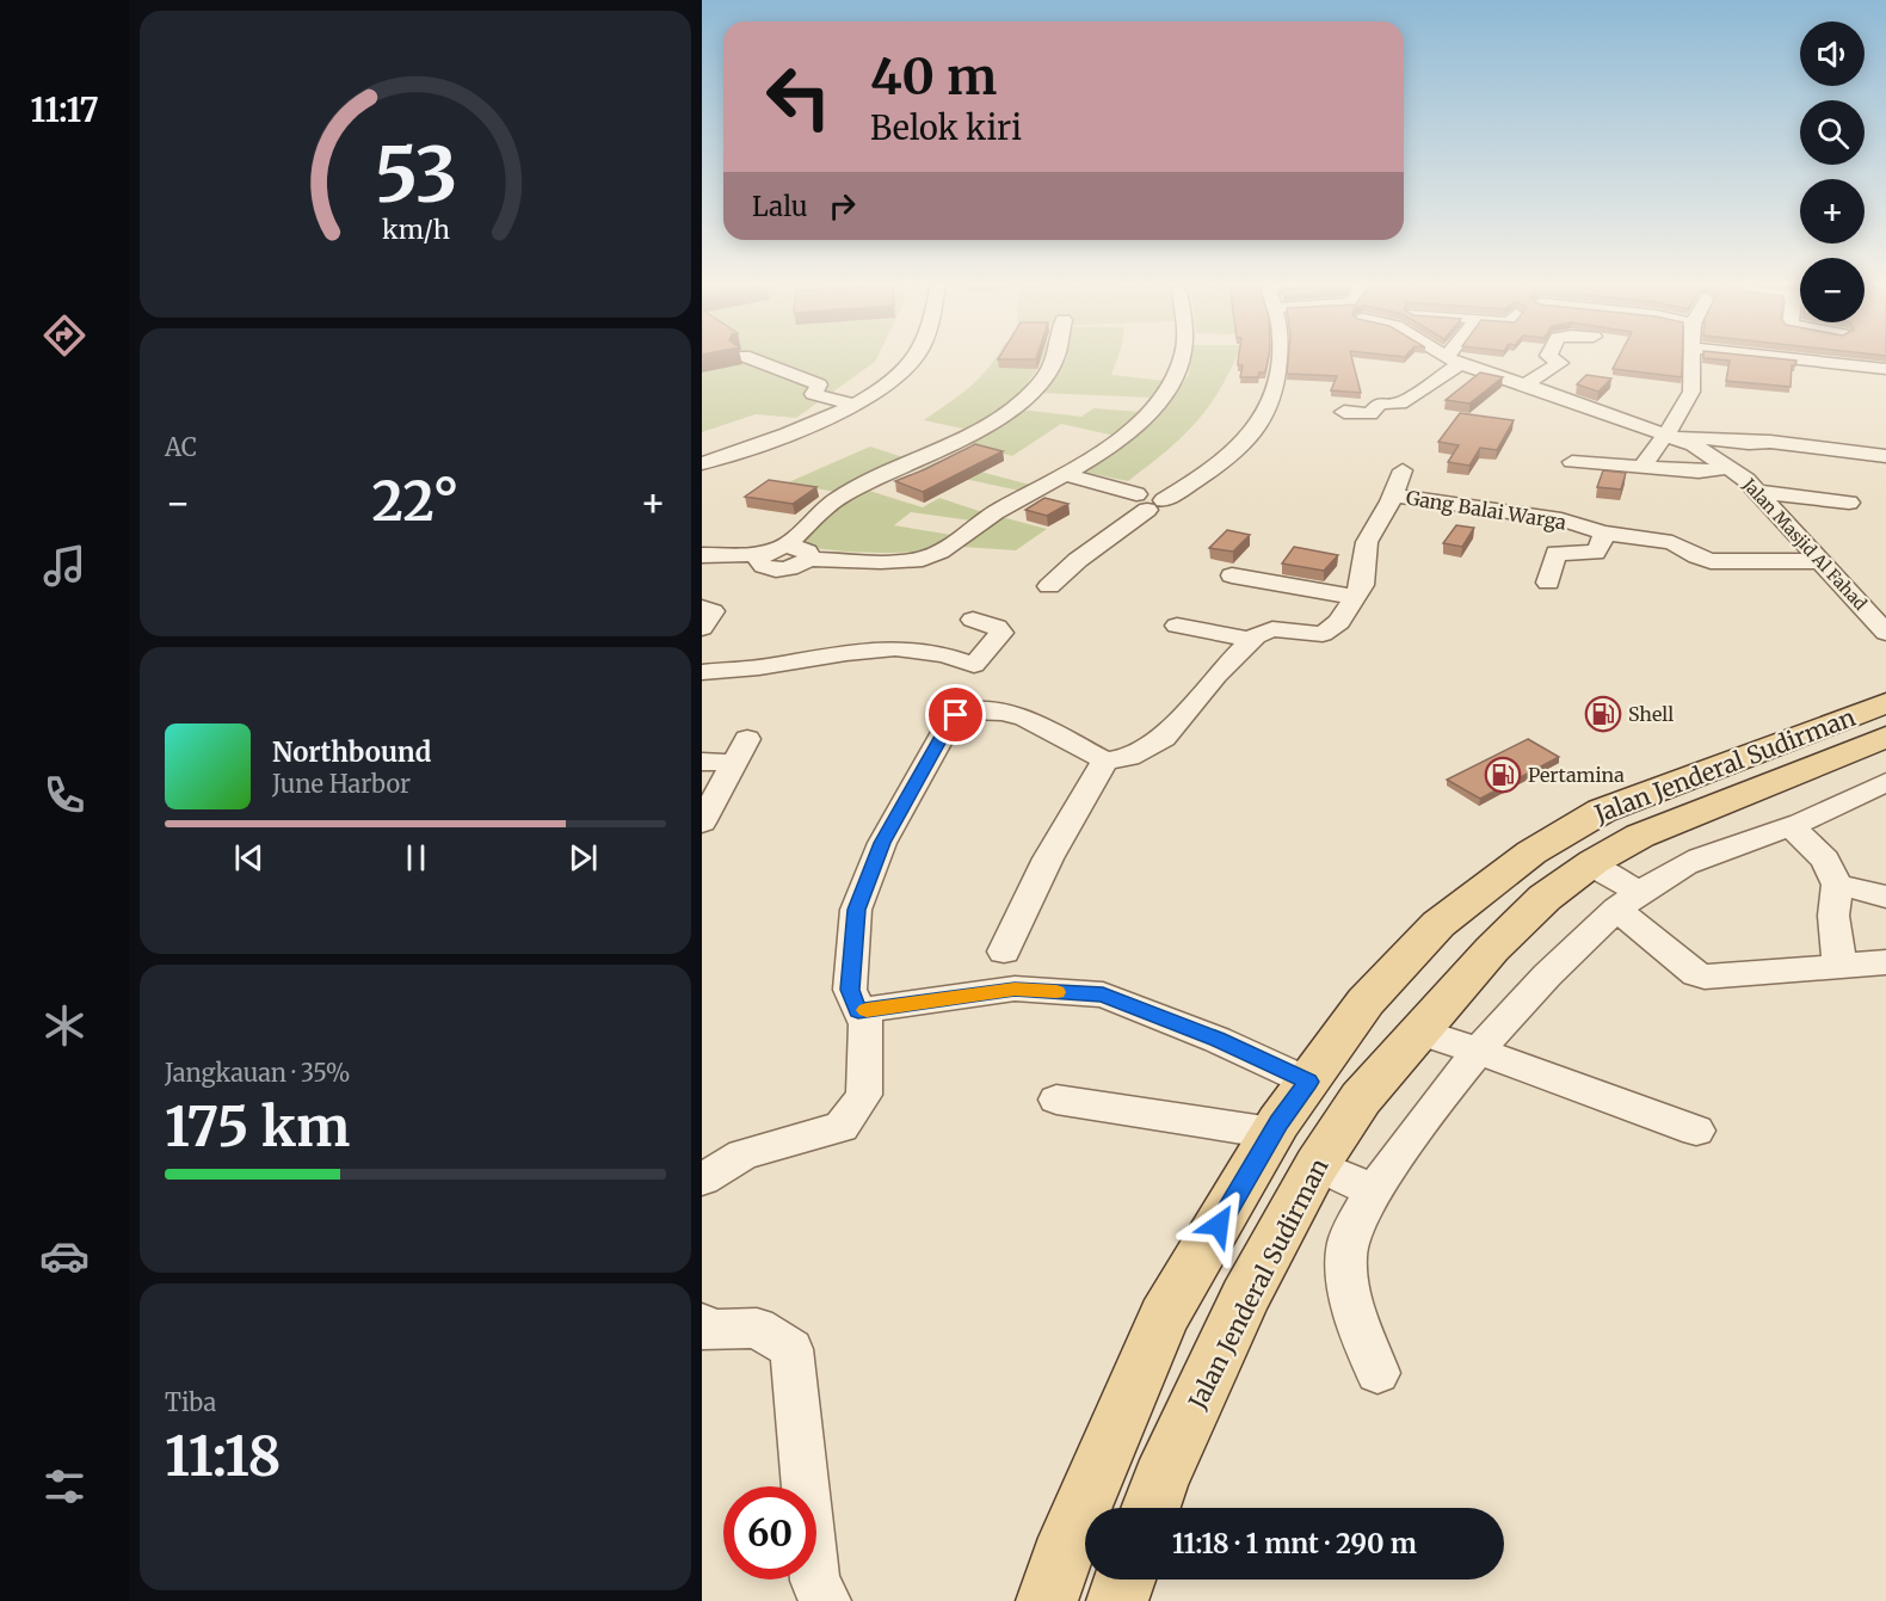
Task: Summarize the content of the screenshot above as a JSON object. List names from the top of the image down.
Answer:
{
  "streets": {
    "main road": ["Jalan Jenderal Sudirman"],
    "street": ["Gang Balai Warga", "Jalan Masjid Al Fahad"]
  },
  "crossings": [
    ["Gang Balai Warga", "Jalan Masjid Al Fahad"]
  ],
  "places": {
    "fuel station": ["Shell", "Pertamina"]
  },
  "page": {
    "tabs": "11:17",
    "map_buttons": ["+", "−"],
    "turn": ["40 m", "Belok kiri"],
    "then": "Lalu",
    "tile": [
      "AC",
      ["Jangkauan · 35%", "175 km"],
      ["Tiba", "11:18"]
    ],
    "heat": ["−", "22°", "+"],
    "song": ["Northbound", "June Harbor"],
    "limit": "60",
    "trip": "11:18 · 1 mnt · 290 m",
    "gauge": ["53", "km/h"]
  }
}
